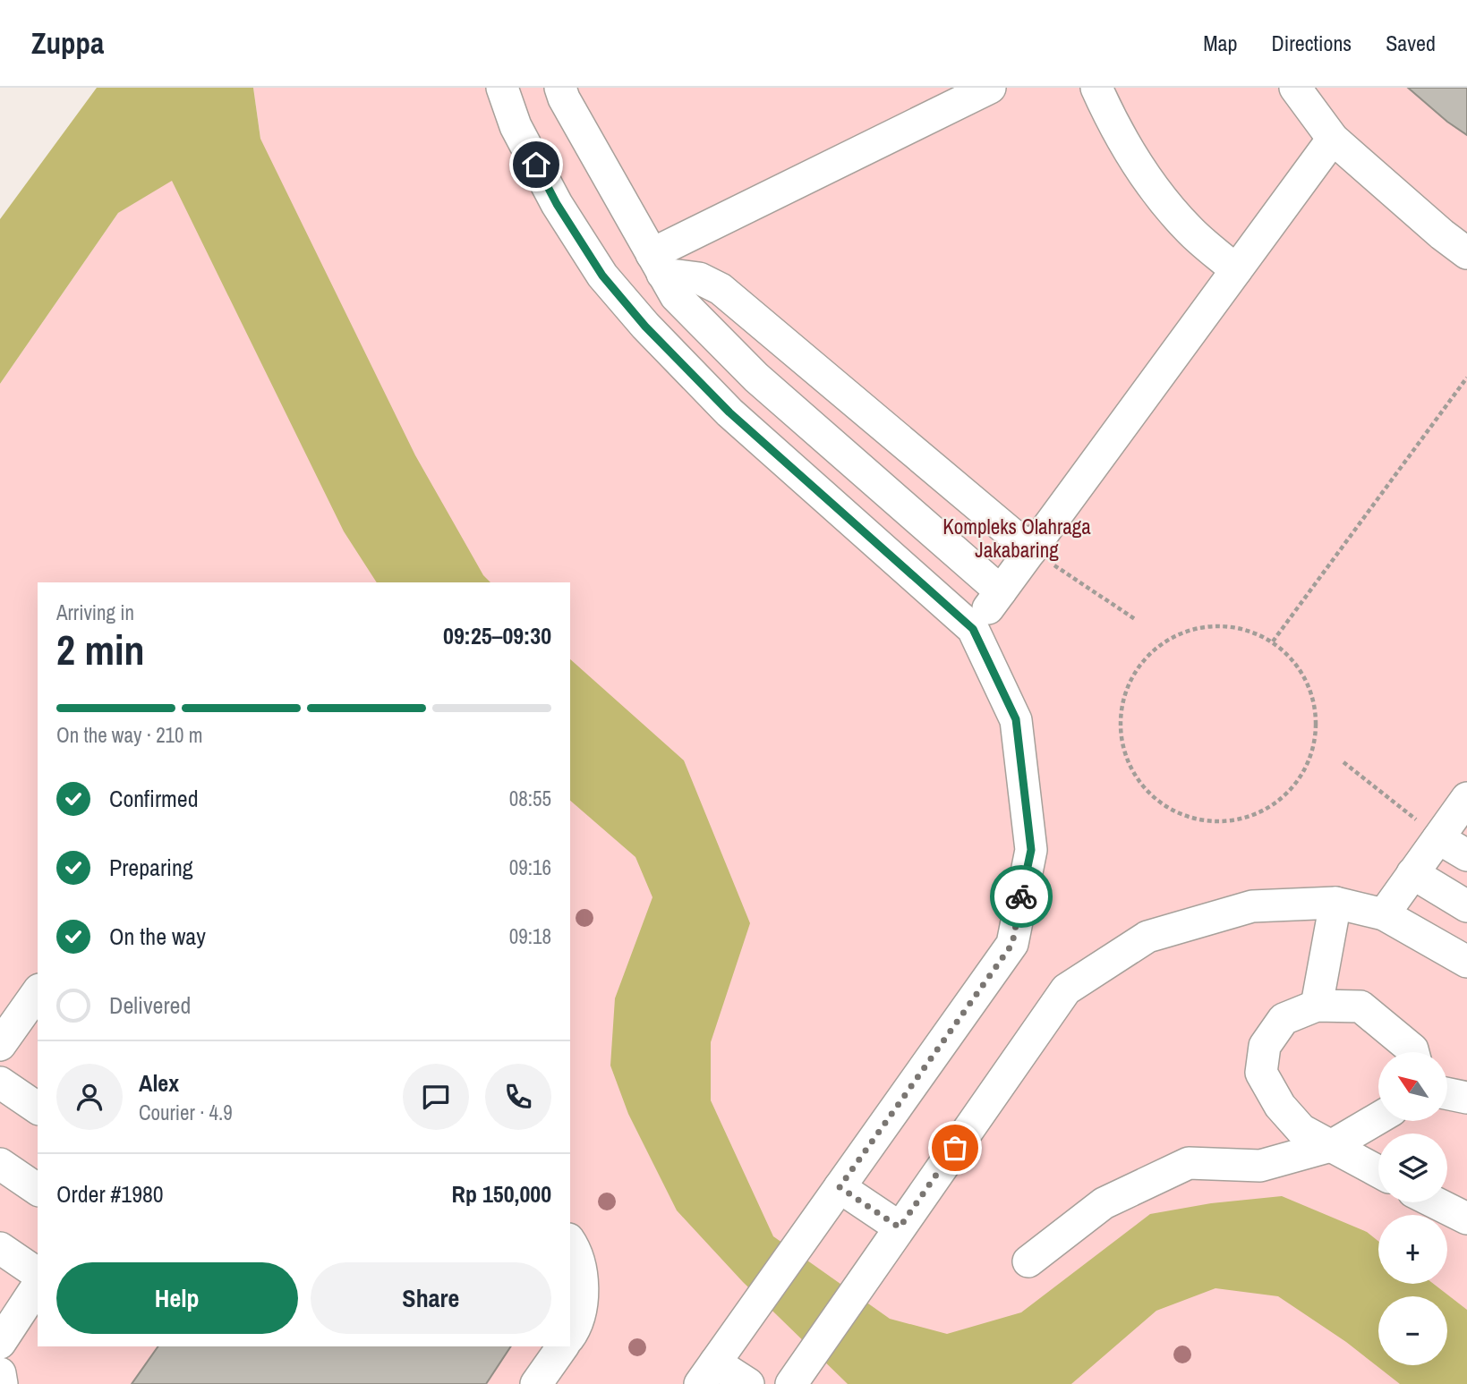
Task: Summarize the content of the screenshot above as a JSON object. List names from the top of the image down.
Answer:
{
  "parks": ["Kompleks Olahraga Jakabaring"],
  "north": "top left",
  "page": {
    "header": "Zuppa",
    "nav": ["Map", "Directions", "Saved"],
    "heading": ["2 min", "Arriving in", "09:25–09:30"],
    "panel": [
      "Alex",
      "Courier · 4.9",
      "Order #1980",
      "Rp 150,000"
    ],
    "bar": "On the way · 210 m",
    "list": [
      ["Confirmed", "08:55"],
      ["Preparing", "09:16"],
      ["On the way", "09:18"],
      "Delivered"
    ],
    "map_buttons": ["+", "−"],
    "buttons": ["Help", "Share"]
  }
}
